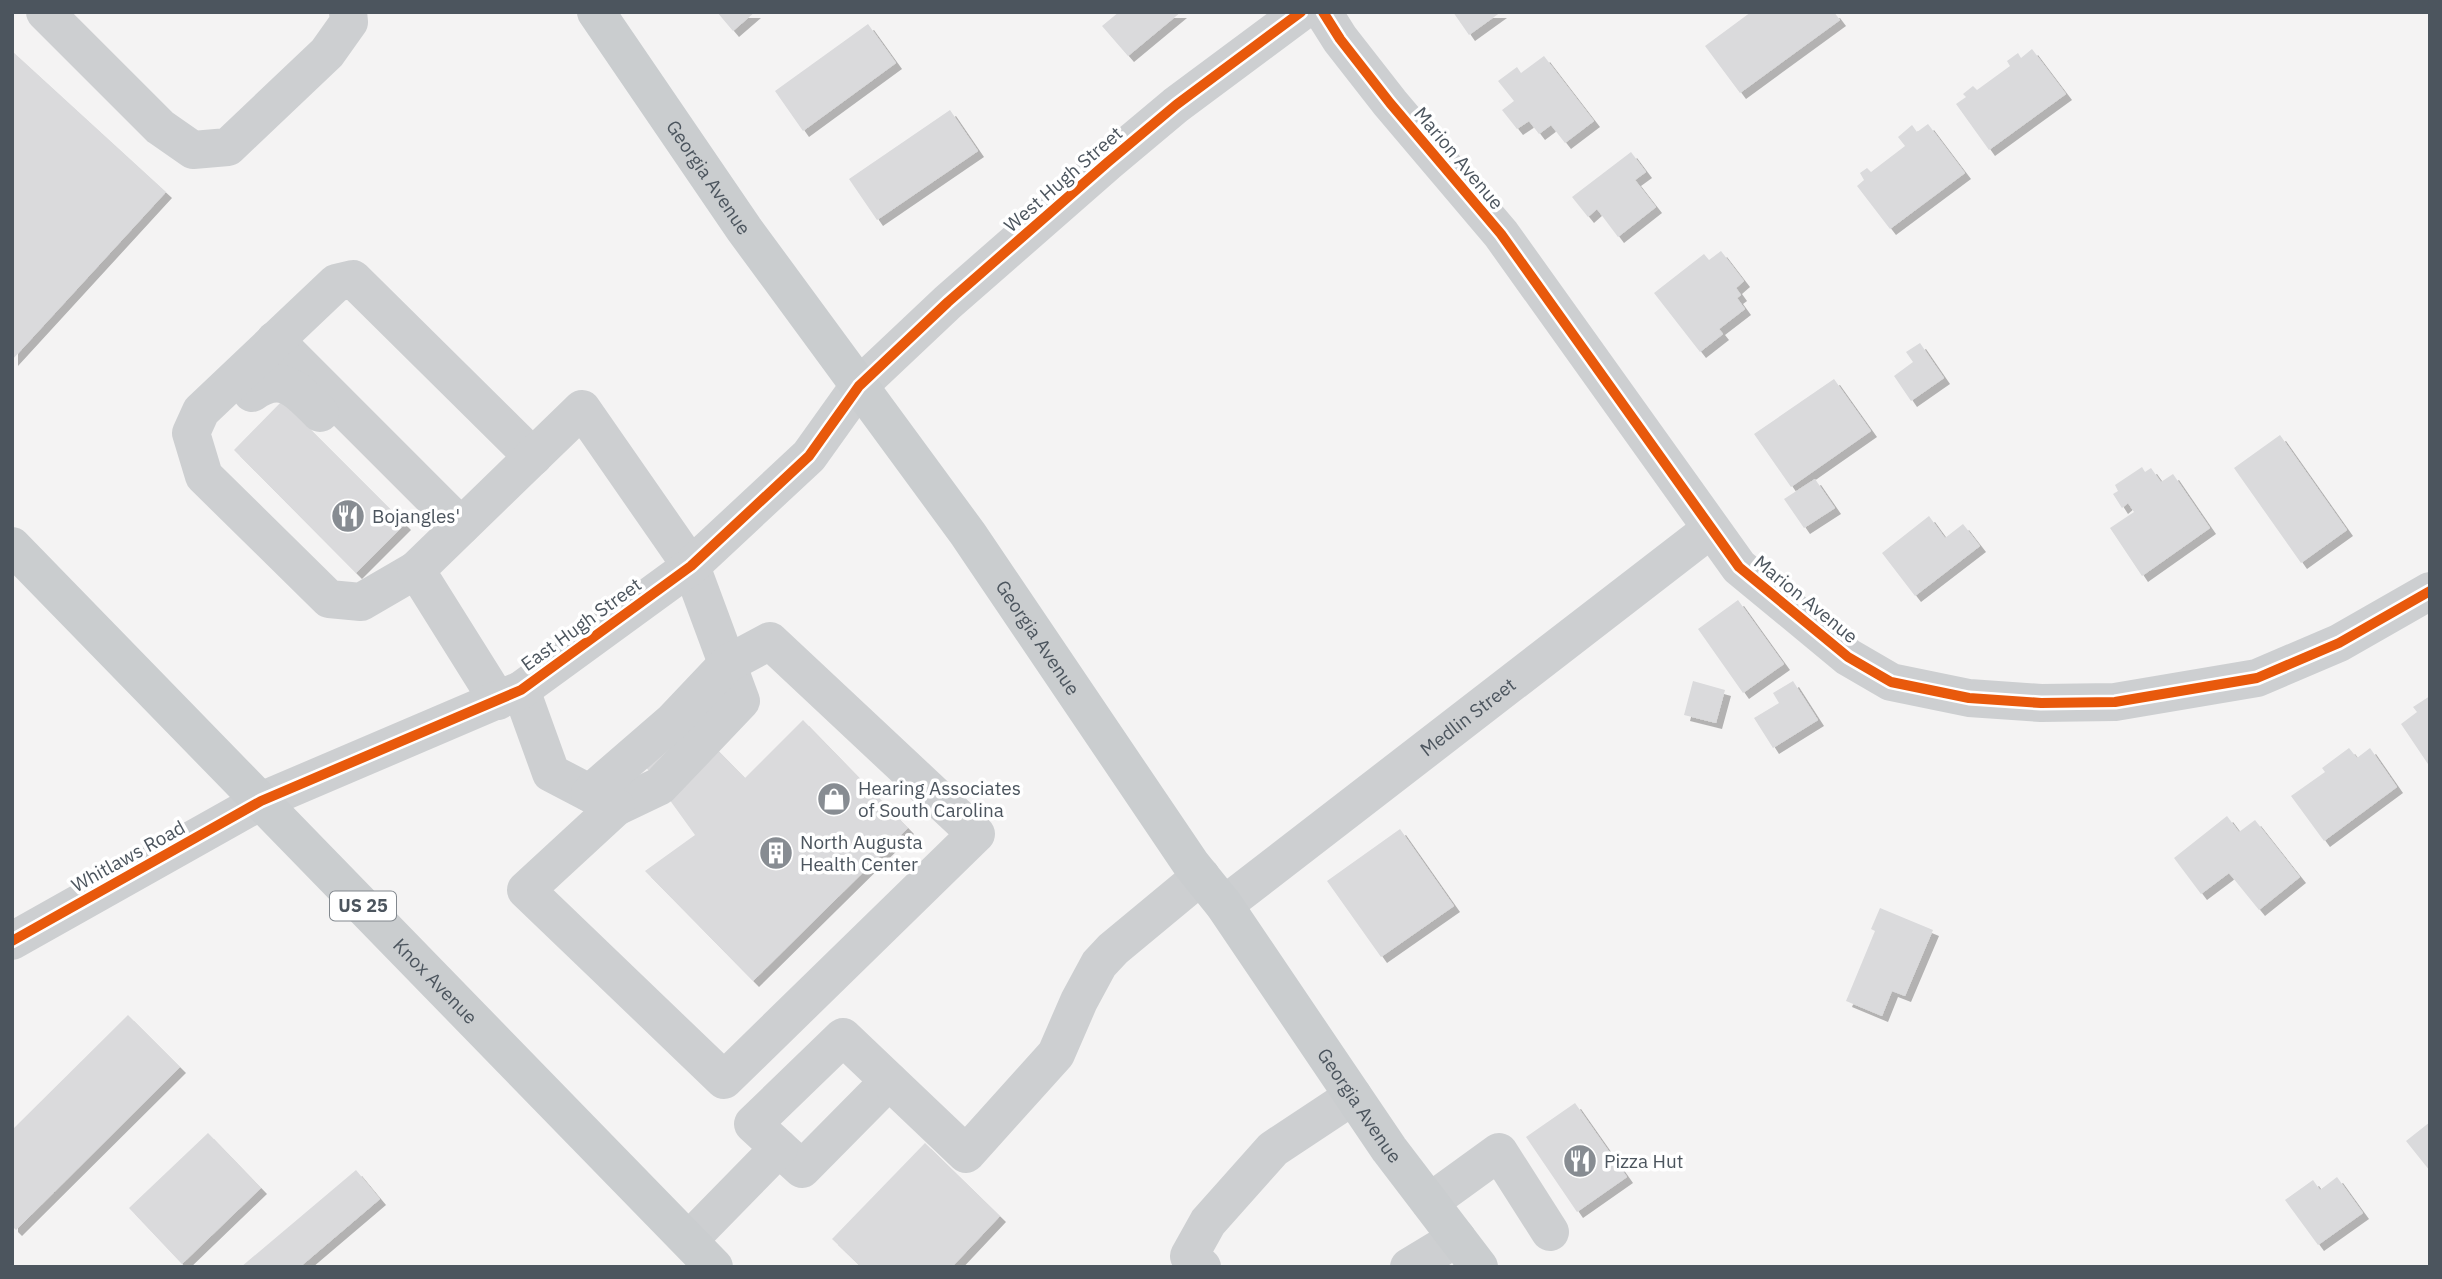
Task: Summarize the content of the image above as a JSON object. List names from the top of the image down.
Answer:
{
  "streets": {
    "main road": ["Georgia Avenue", "US 25", "Knox Avenue"],
    "street": [
      "Marion Avenue",
      "West Hugh Street",
      "East Hugh Street",
      "Medlin Street",
      "Whitlaws Road"
    ]
  },
  "crossings": [
    ["Marion Avenue", "Medlin Street"],
    ["Georgia Avenue", "West Hugh Street"],
    ["Georgia Avenue", "East Hugh Street"],
    ["Georgia Avenue", "Medlin Street"],
    ["West Hugh Street", "East Hugh Street"],
    ["East Hugh Street", "Whitlaws Road"],
    ["East Hugh Street", "Knox Avenue"],
    ["Whitlaws Road", "Knox Avenue"]
  ],
  "places": {
    "restaurant": ["Bojangles'", "Pizza Hut"],
    "shop": ["Hearing Associates of South Carolina"],
    "building": ["North Augusta Health Center"]
  }
}
